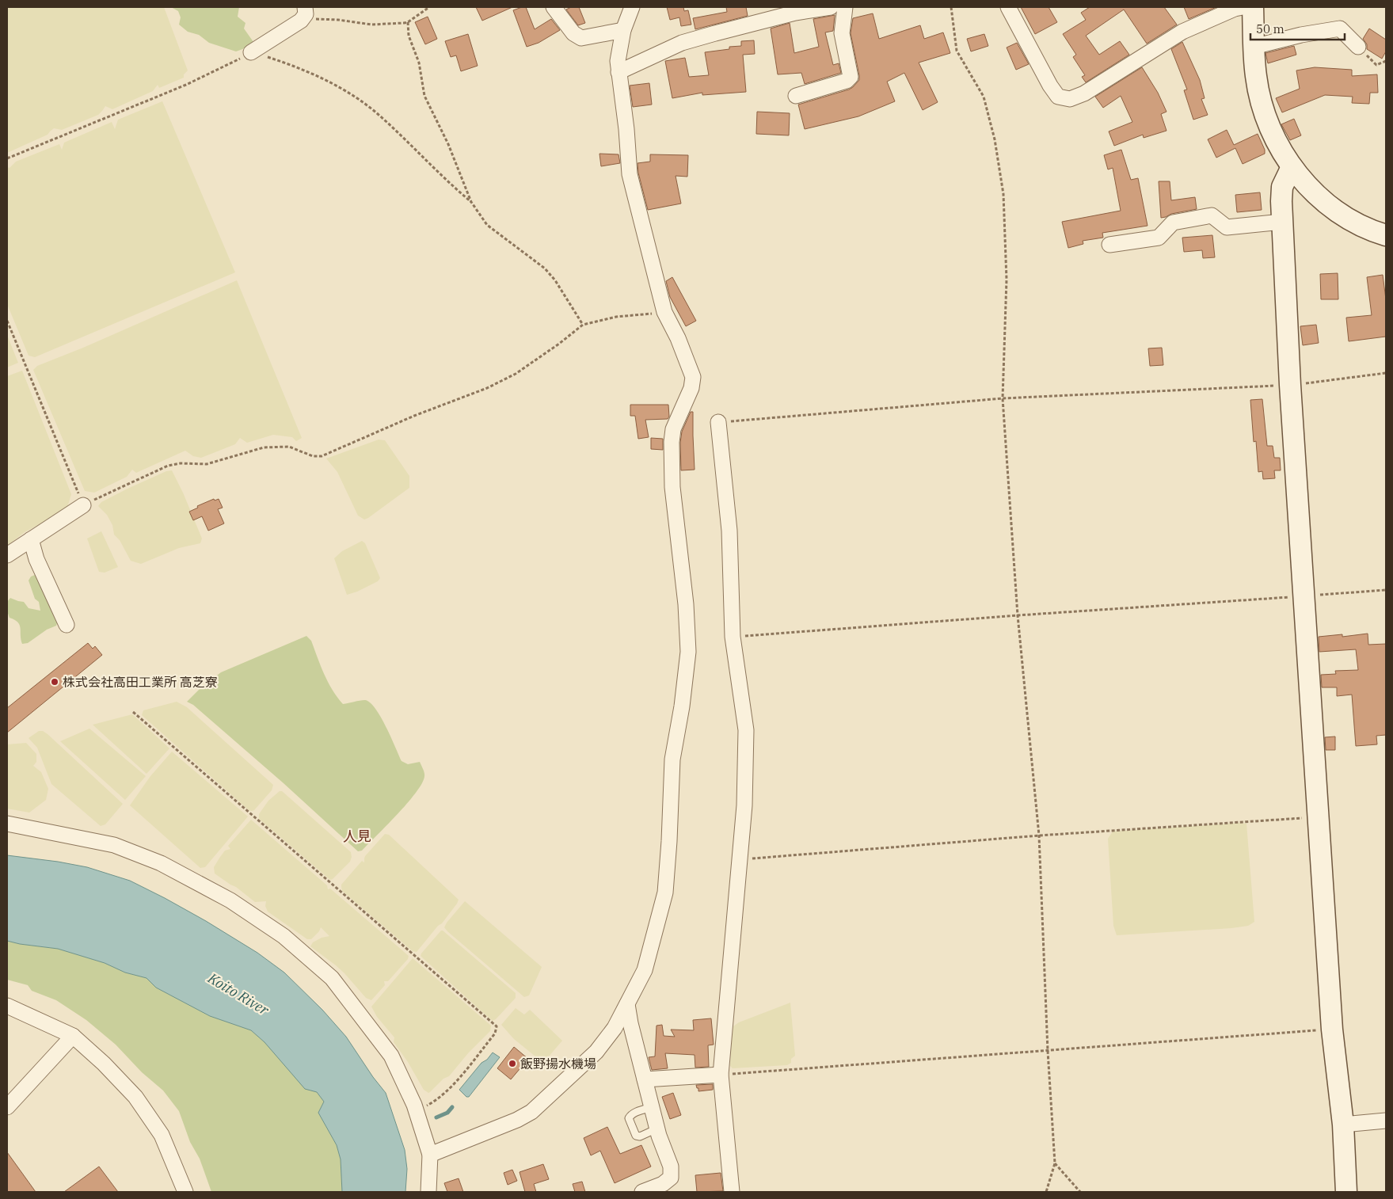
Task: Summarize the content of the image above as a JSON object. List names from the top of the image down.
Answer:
{
  "districts": ["人見"],
  "water": ["Koito River"],
  "places": ["株式会社高田工業所 高芝寮", "飯野揚水機場"],
  "scale_bar": "50 m"
}
